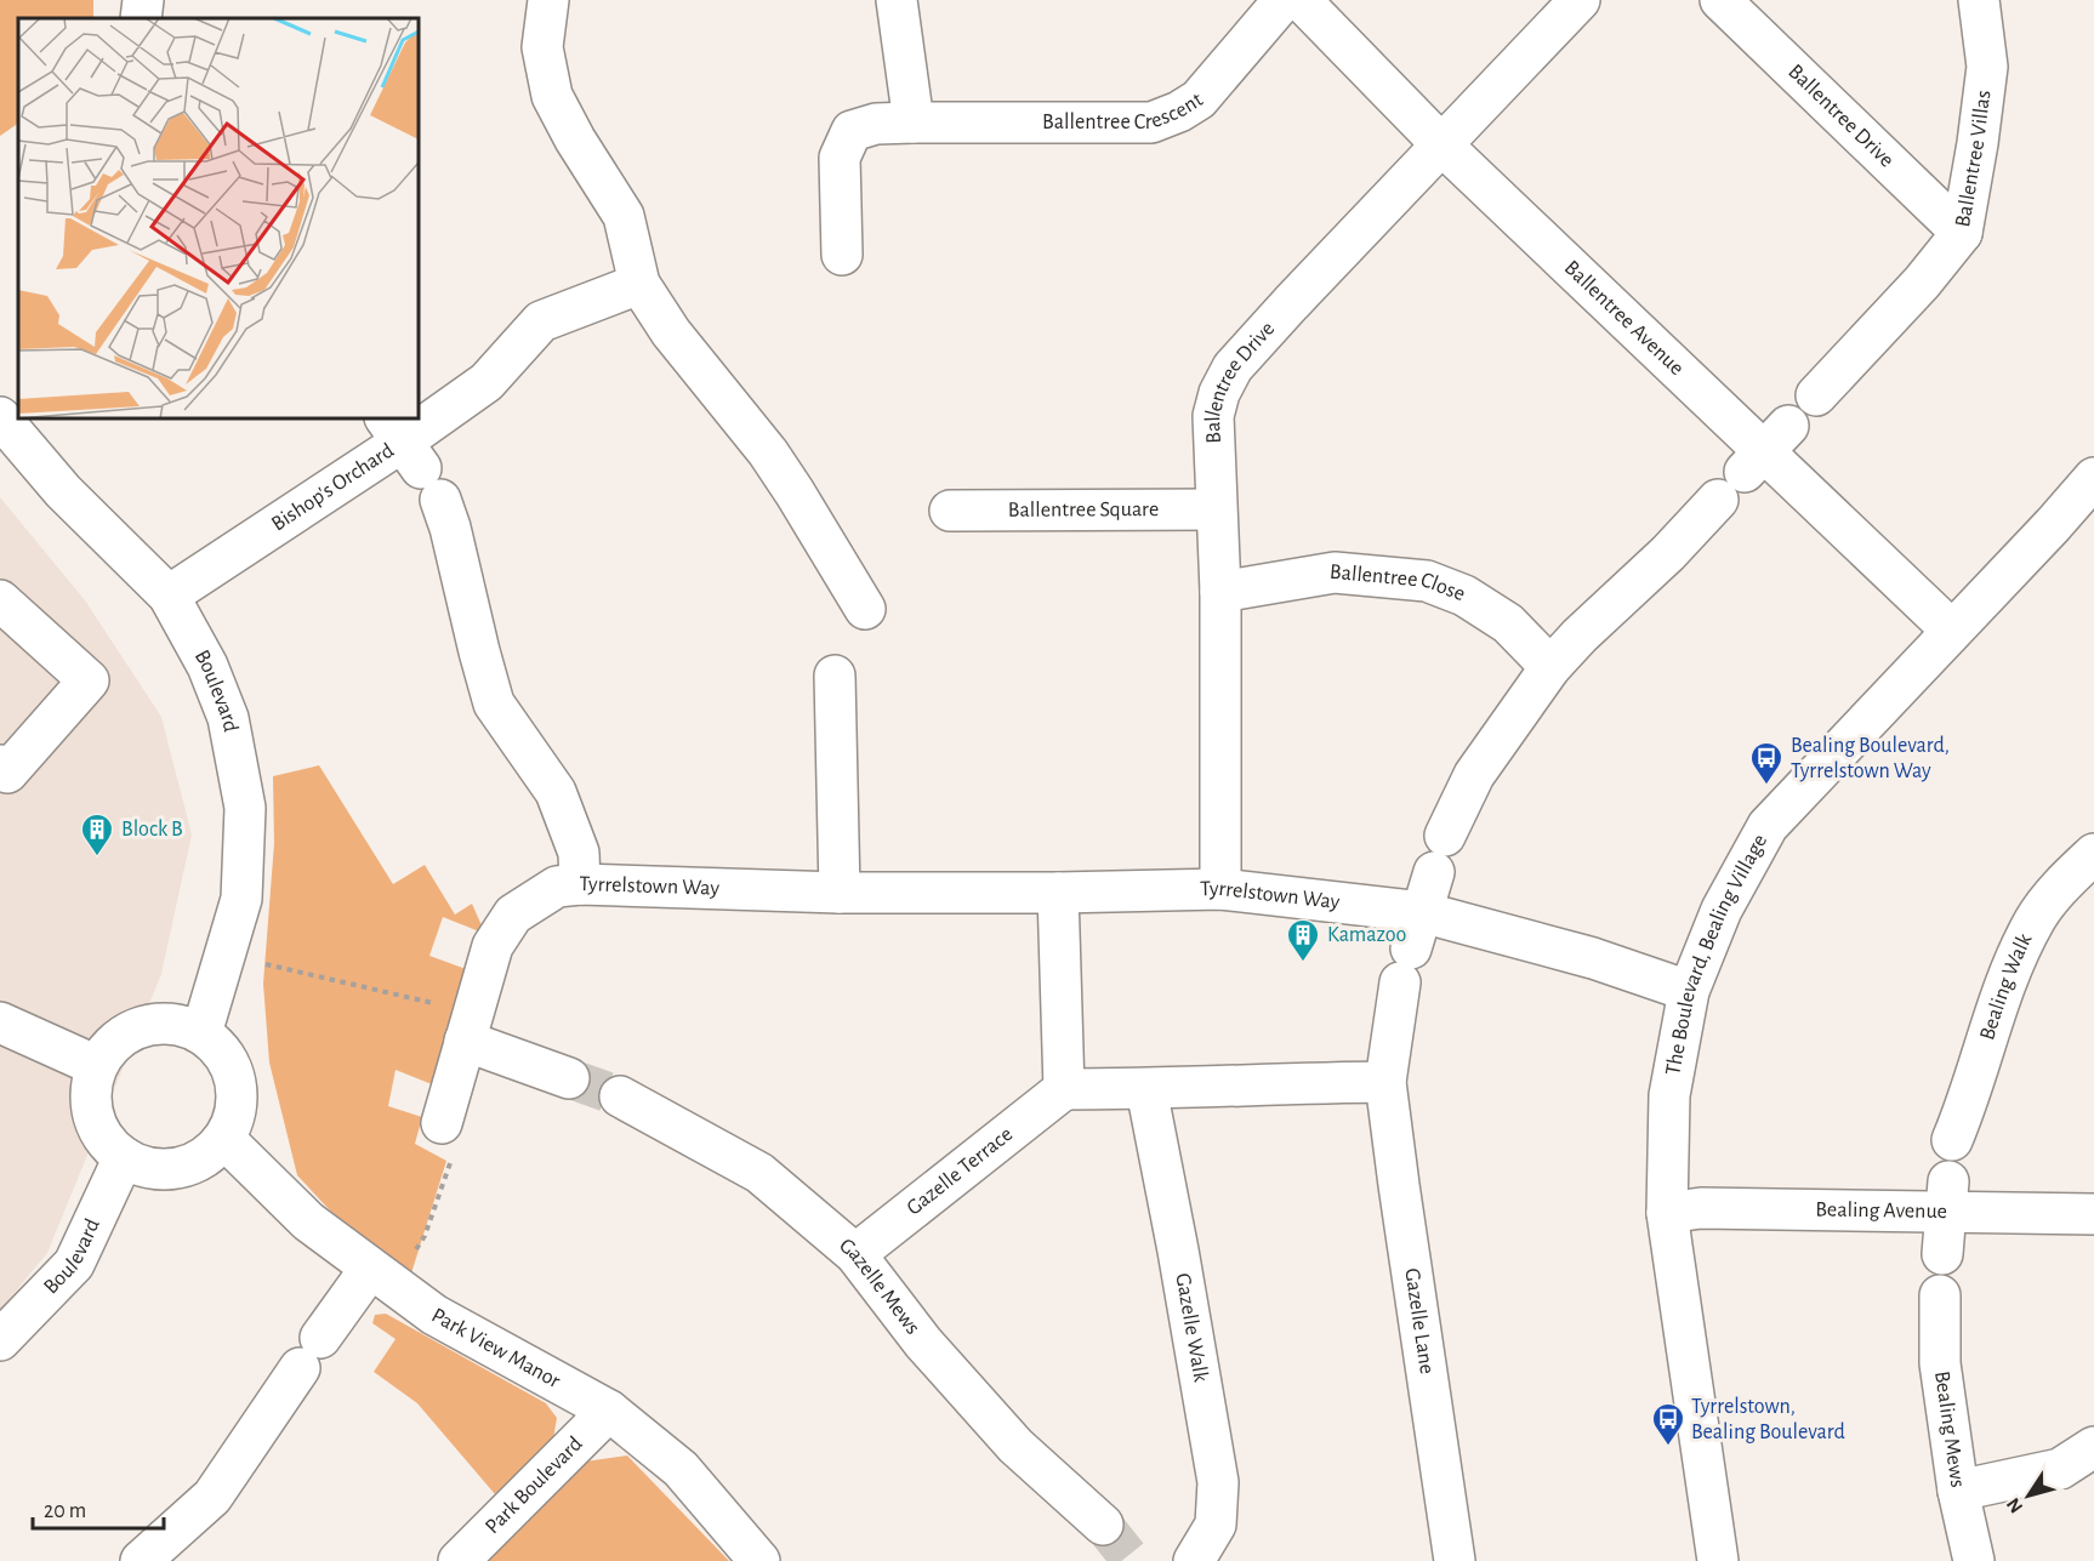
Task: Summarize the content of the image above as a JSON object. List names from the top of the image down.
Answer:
{
  "streets": {
    "street": [
      "Ballentree Crescent",
      "Ballentree Drive",
      "Ballentree Villas",
      "Ballentree Avenue",
      "Bishop's Orchard",
      "Ballentree Square",
      "Ballentree Close",
      "Boulevard",
      "Tyrrelstown Way",
      "The Boulevard, Bealing Village",
      "Bealing Walk",
      "Gazelle Terrace",
      "Bealing Avenue",
      "Gazelle Mews",
      "Gazelle Lane",
      "Gazelle Walk",
      "Park View Manor",
      "Bealing Mews",
      "Park Boulevard"
    ]
  },
  "crossings": [
    ["Ballentree Drive", "Ballentree Villas"],
    ["Ballentree Drive", "Ballentree Avenue"],
    ["Ballentree Drive", "Ballentree Square"],
    ["Ballentree Drive", "Ballentree Close"],
    ["Ballentree Drive", "Tyrrelstown Way"],
    ["Ballentree Avenue", "The Boulevard, Bealing Village"],
    ["Bishop's Orchard", "Boulevard"],
    ["Boulevard", "Park View Manor"],
    ["Tyrrelstown Way", "The Boulevard, Bealing Village"],
    ["Tyrrelstown Way", "Gazelle Lane"],
    ["The Boulevard, Bealing Village", "Bealing Avenue"],
    ["Gazelle Terrace", "Gazelle Mews"],
    ["Park View Manor", "Park Boulevard"]
  ],
  "places": {
    "bus stop": ["Bealing Boulevard, Tyrrelstown Way", "Tyrrelstown, Bealing Boulevard"],
    "building": ["Block B", "Kamazoo"]
  },
  "scale_bar": "20 m",
  "north": "bottom left"
}
